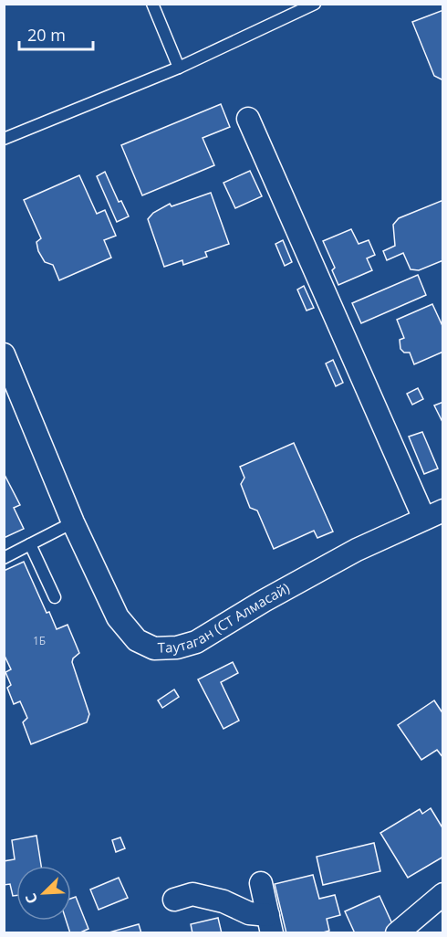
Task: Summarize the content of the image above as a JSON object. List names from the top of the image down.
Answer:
{
  "streets": {
    "street": ["Таутаган (СТ Алмасай)"]
  },
  "house_numbers": ["1Б"],
  "scale_bar": "20 m",
  "north": "bottom left"
}
